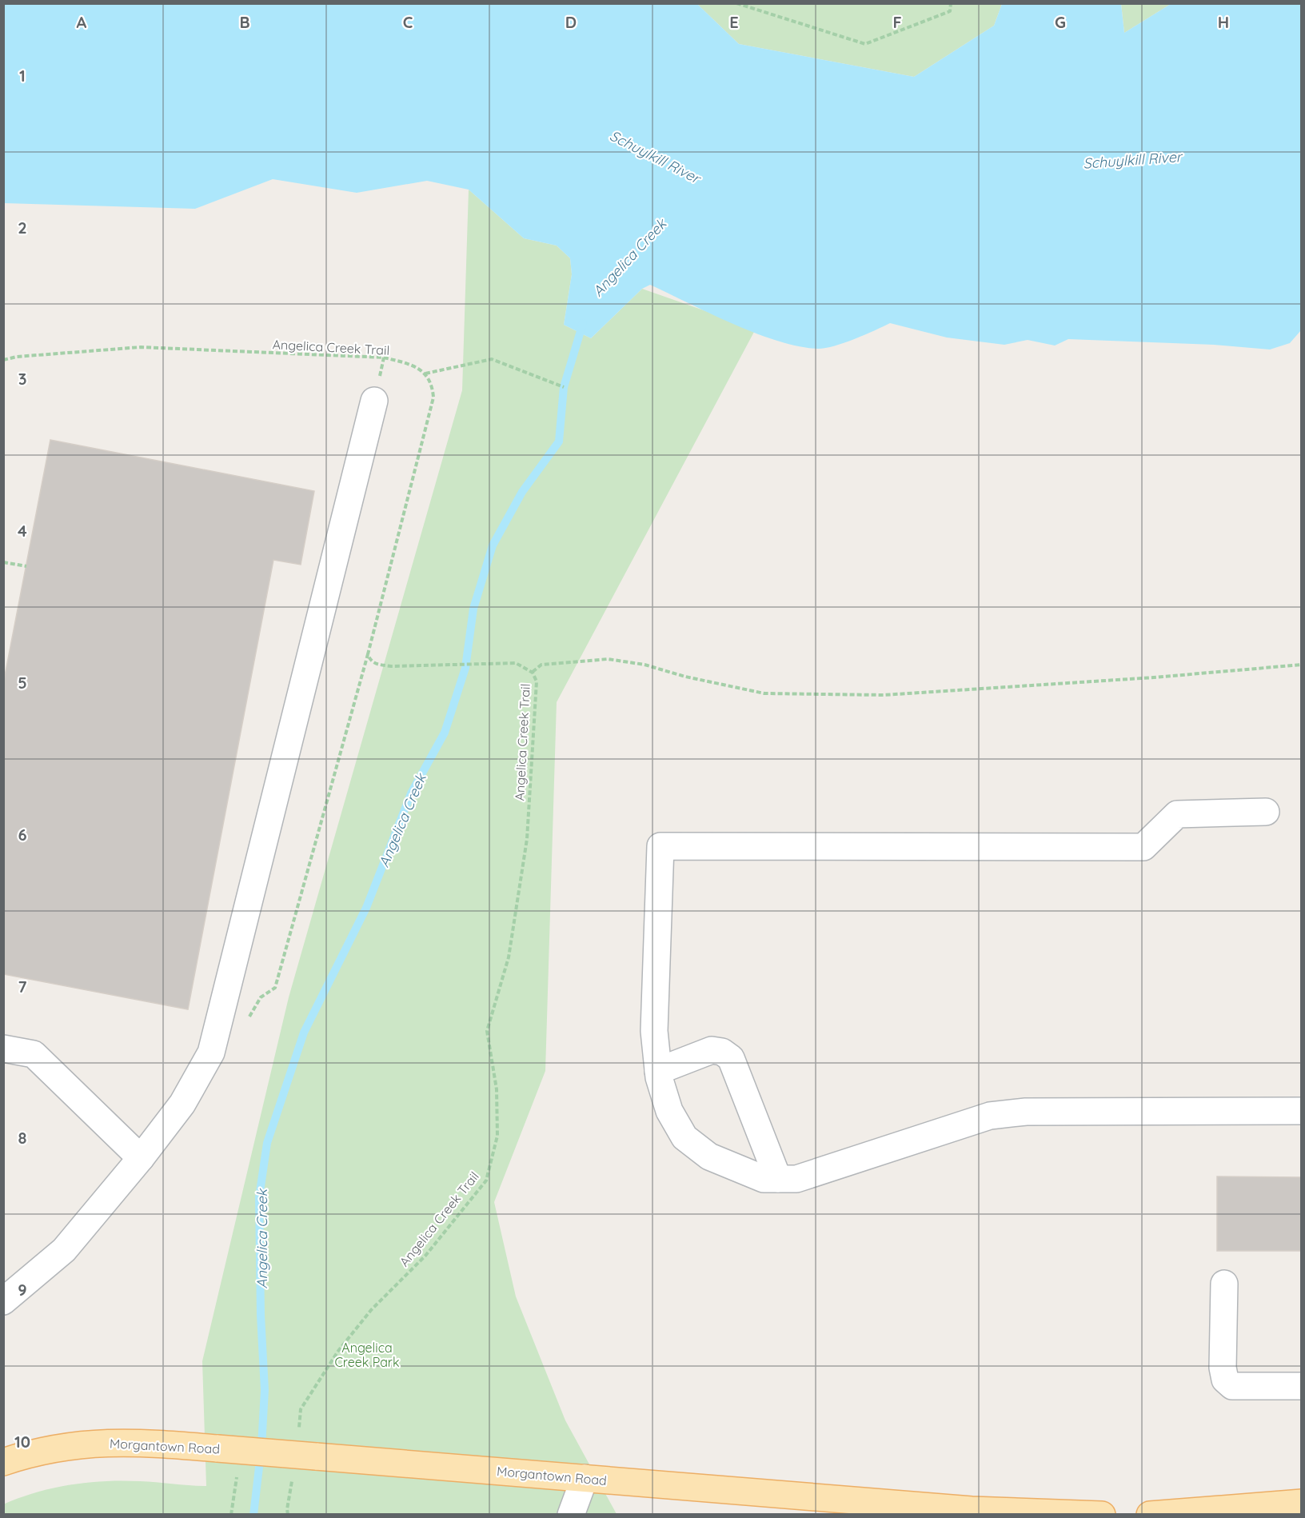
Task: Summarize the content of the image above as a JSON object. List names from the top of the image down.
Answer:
{
  "streets": {
    "main road": ["Morgantown Road"],
    "path": ["Angelica Creek Trail"]
  },
  "water": ["Schuylkill River", "Angelica Creek"],
  "parks": ["Angelica Creek Park"],
  "grid": {
    "columns": [
      "A",
      "B",
      "C",
      "D",
      "E",
      "F",
      "G",
      "H"
    ],
    "rows": [
      "1",
      "2",
      "3",
      "4",
      "5",
      "6",
      "7",
      "8",
      "9",
      "10"
    ]
  }
}
